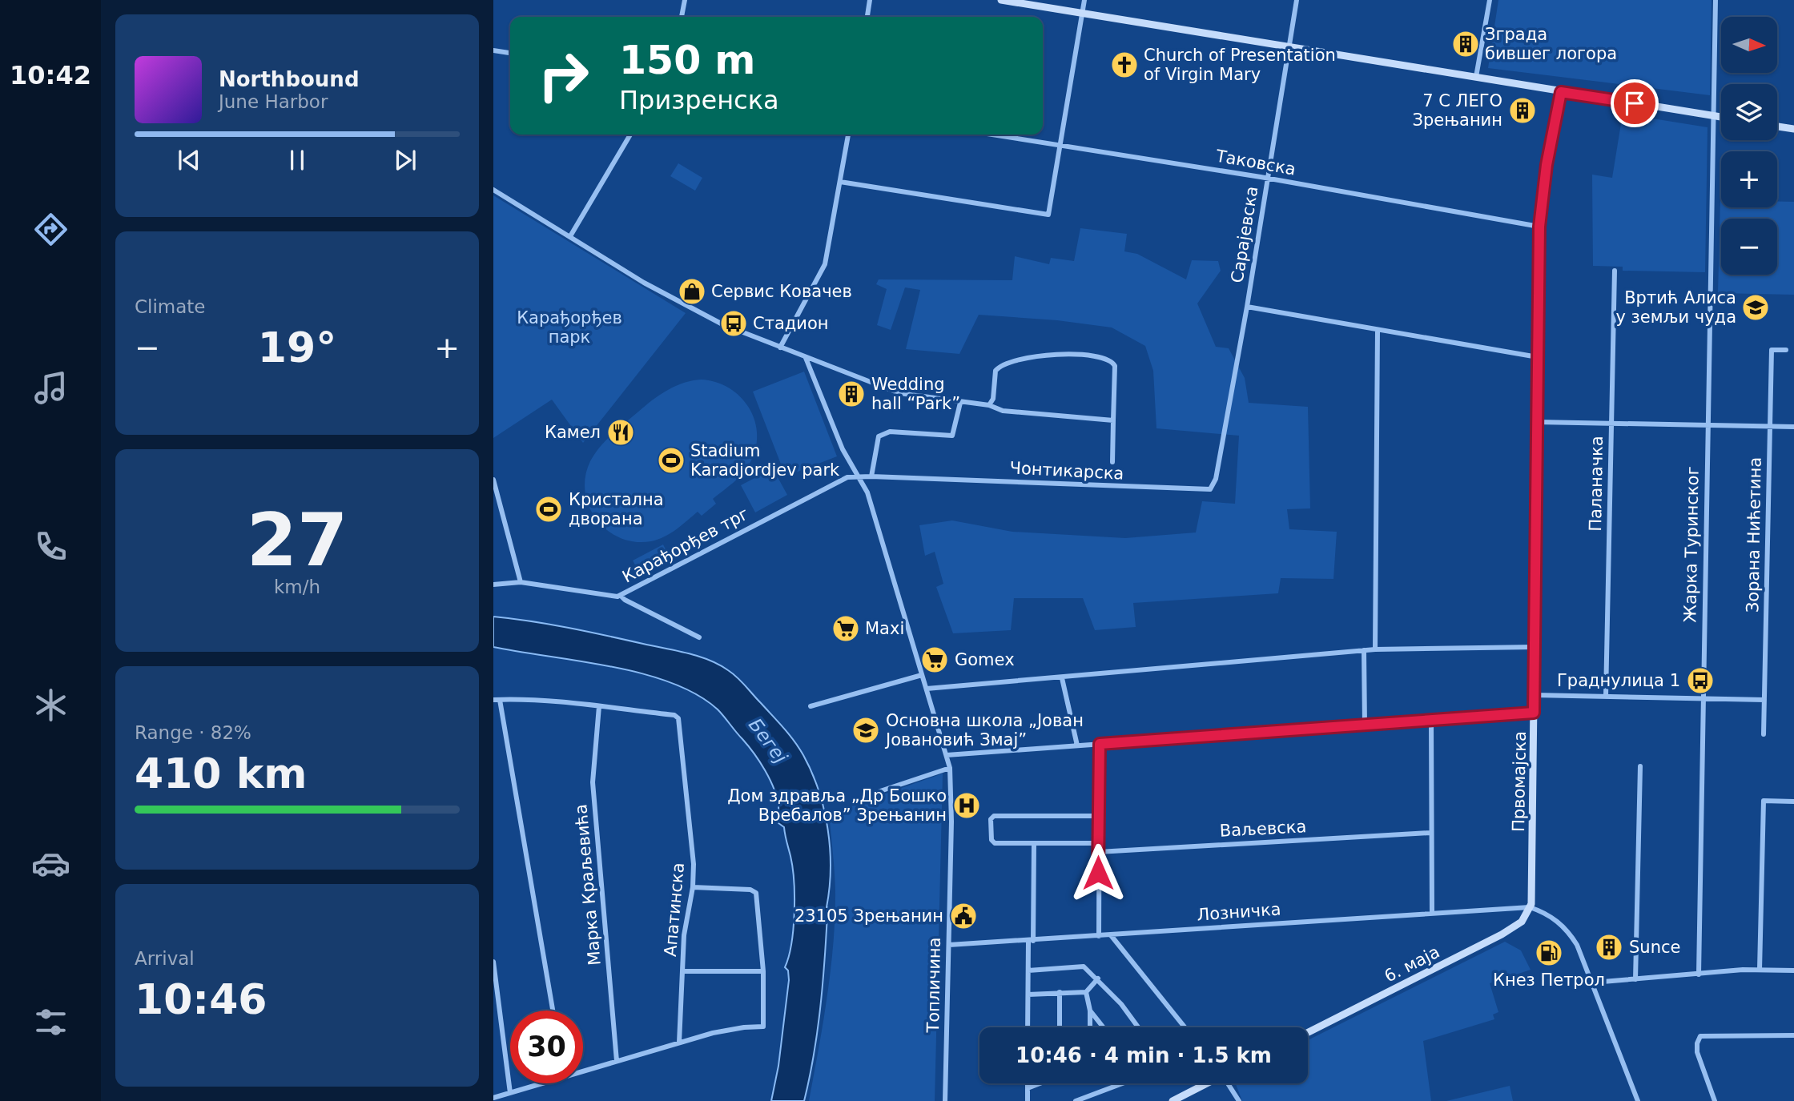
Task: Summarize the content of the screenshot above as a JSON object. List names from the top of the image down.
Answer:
{
  "streets": {
    "street": [
      "Таковска",
      "Сарајевска",
      "Чонтикарска",
      "Паланачка",
      "Зорана Нићетина",
      "Жарка Туринског",
      "Карађорђев трг",
      "Првомајска",
      "Ваљевска",
      "Марка Краљевића",
      "Апатинска",
      "Лозничка",
      "6. маја",
      "Топличина"
    ]
  },
  "crossings": [
    ["Таковска", "Сарајевска"],
    ["Таковска", "Првомајска"],
    ["Сарајевска", "Чонтикарска"],
    ["Чонтикарска", "Карађорђев трг"],
    ["Карађорђев трг", "Топличина"],
    ["Првомајска", "Лозничка"],
    ["Првомајска", "6. маја"],
    ["Марка Краљевића", "Апатинска"],
    ["Лозничка", "6. маја"],
    ["Лозничка", "Топличина"]
  ],
  "water": ["Бегеј"],
  "parks": ["Карађорђев парк"],
  "places": {
    "building": [
      "Зграда бившег логора",
      "7 С ЛЕГО Зрењанин",
      "Wedding hall “Park”",
      "Sunce"
    ],
    "church": ["Church of Presentation of Virgin Mary"],
    "shop": ["Сервис Ковачев"],
    "school or university": ["Вртић Алиса у земљи чуда", "Основна школа „Јован Јовановић Змај”"],
    "bus stop": ["Стадион", "Граднулица 1"],
    "restaurant": ["Камел"],
    "sports": ["Stadium Karadjordjev park", "Кристална дворана"],
    "supermarket": ["Maxi", "Gomex"],
    "hospital": ["Дом здравља „Др Бошко Вребалов” Зрењанин"],
    "public building": ["23105 Зрењанин"],
    "fuel station": ["Кнез Петрол"]
  },
  "north": "right",
  "page": {
    "tabs": "10:42",
    "map_buttons": ["+", "−"],
    "turn": ["150 m", "Призренска"],
    "song": ["Northbound", "June Harbor"],
    "tile": [
      "Climate",
      ["27", "km/h"],
      ["Range · 82%", "410 km"],
      ["Arrival", "10:46"]
    ],
    "heat": ["−", "19°", "+"],
    "limit": "30",
    "trip": "10:46 · 4 min · 1.5 km"
  }
}
